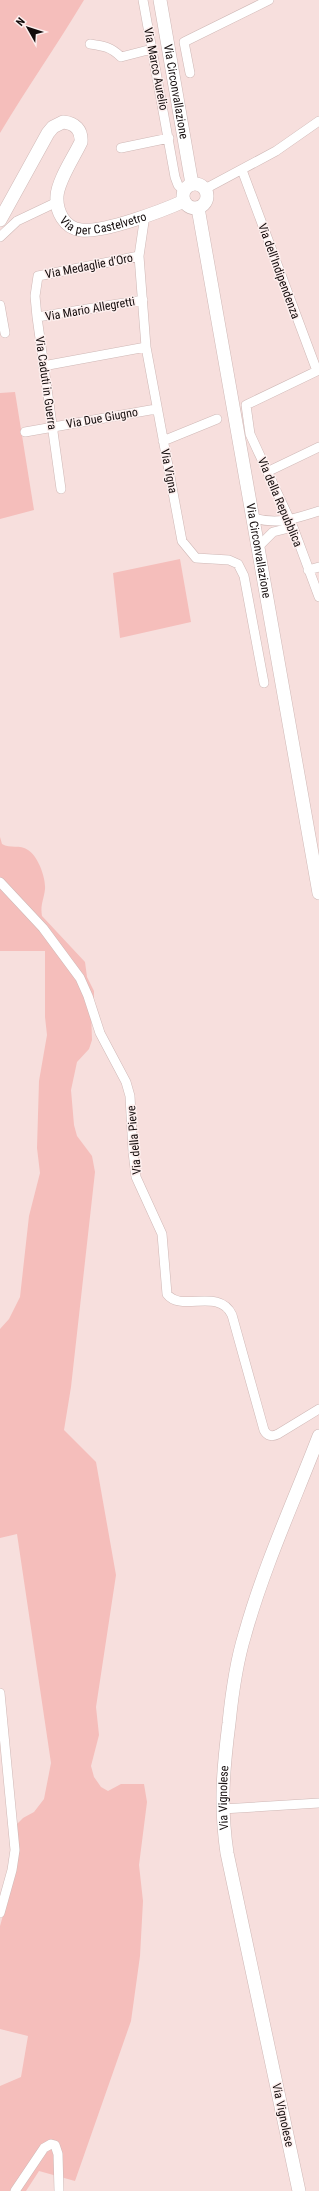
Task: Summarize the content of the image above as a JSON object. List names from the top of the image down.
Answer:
{
  "streets": {
    "main road": ["Via Circonvallazione", "Via per Castelvetro", "Via Vignolese"],
    "street": [
      "Via Marco Aurelio",
      "Via Medaglie d'Oro",
      "Via dell'Indipendenza",
      "Via Mario Allegretti",
      "Via Caduti in Guerra",
      "Via Due Giugno",
      "Via Vigna",
      "Via della Repubblica",
      "Via della Pieve"
    ]
  },
  "crossings": [
    ["Via Marco Aurelio", "Via Circonvallazione"],
    ["Via Marco Aurelio", "Via per Castelvetro"],
    ["Via Circonvallazione", "Via per Castelvetro"],
    ["Via per Castelvetro", "Via Vigna"],
    ["Via Medaglie d'Oro", "Via Caduti in Guerra"],
    ["Via Medaglie d'Oro", "Via Vigna"],
    ["Via dell'Indipendenza", "Via della Repubblica"],
    ["Via Mario Allegretti", "Via Caduti in Guerra"],
    ["Via Mario Allegretti", "Via Vigna"],
    ["Via Caduti in Guerra", "Via Due Giugno"],
    ["Via Due Giugno", "Via Vigna"]
  ],
  "north": "top left"
}
